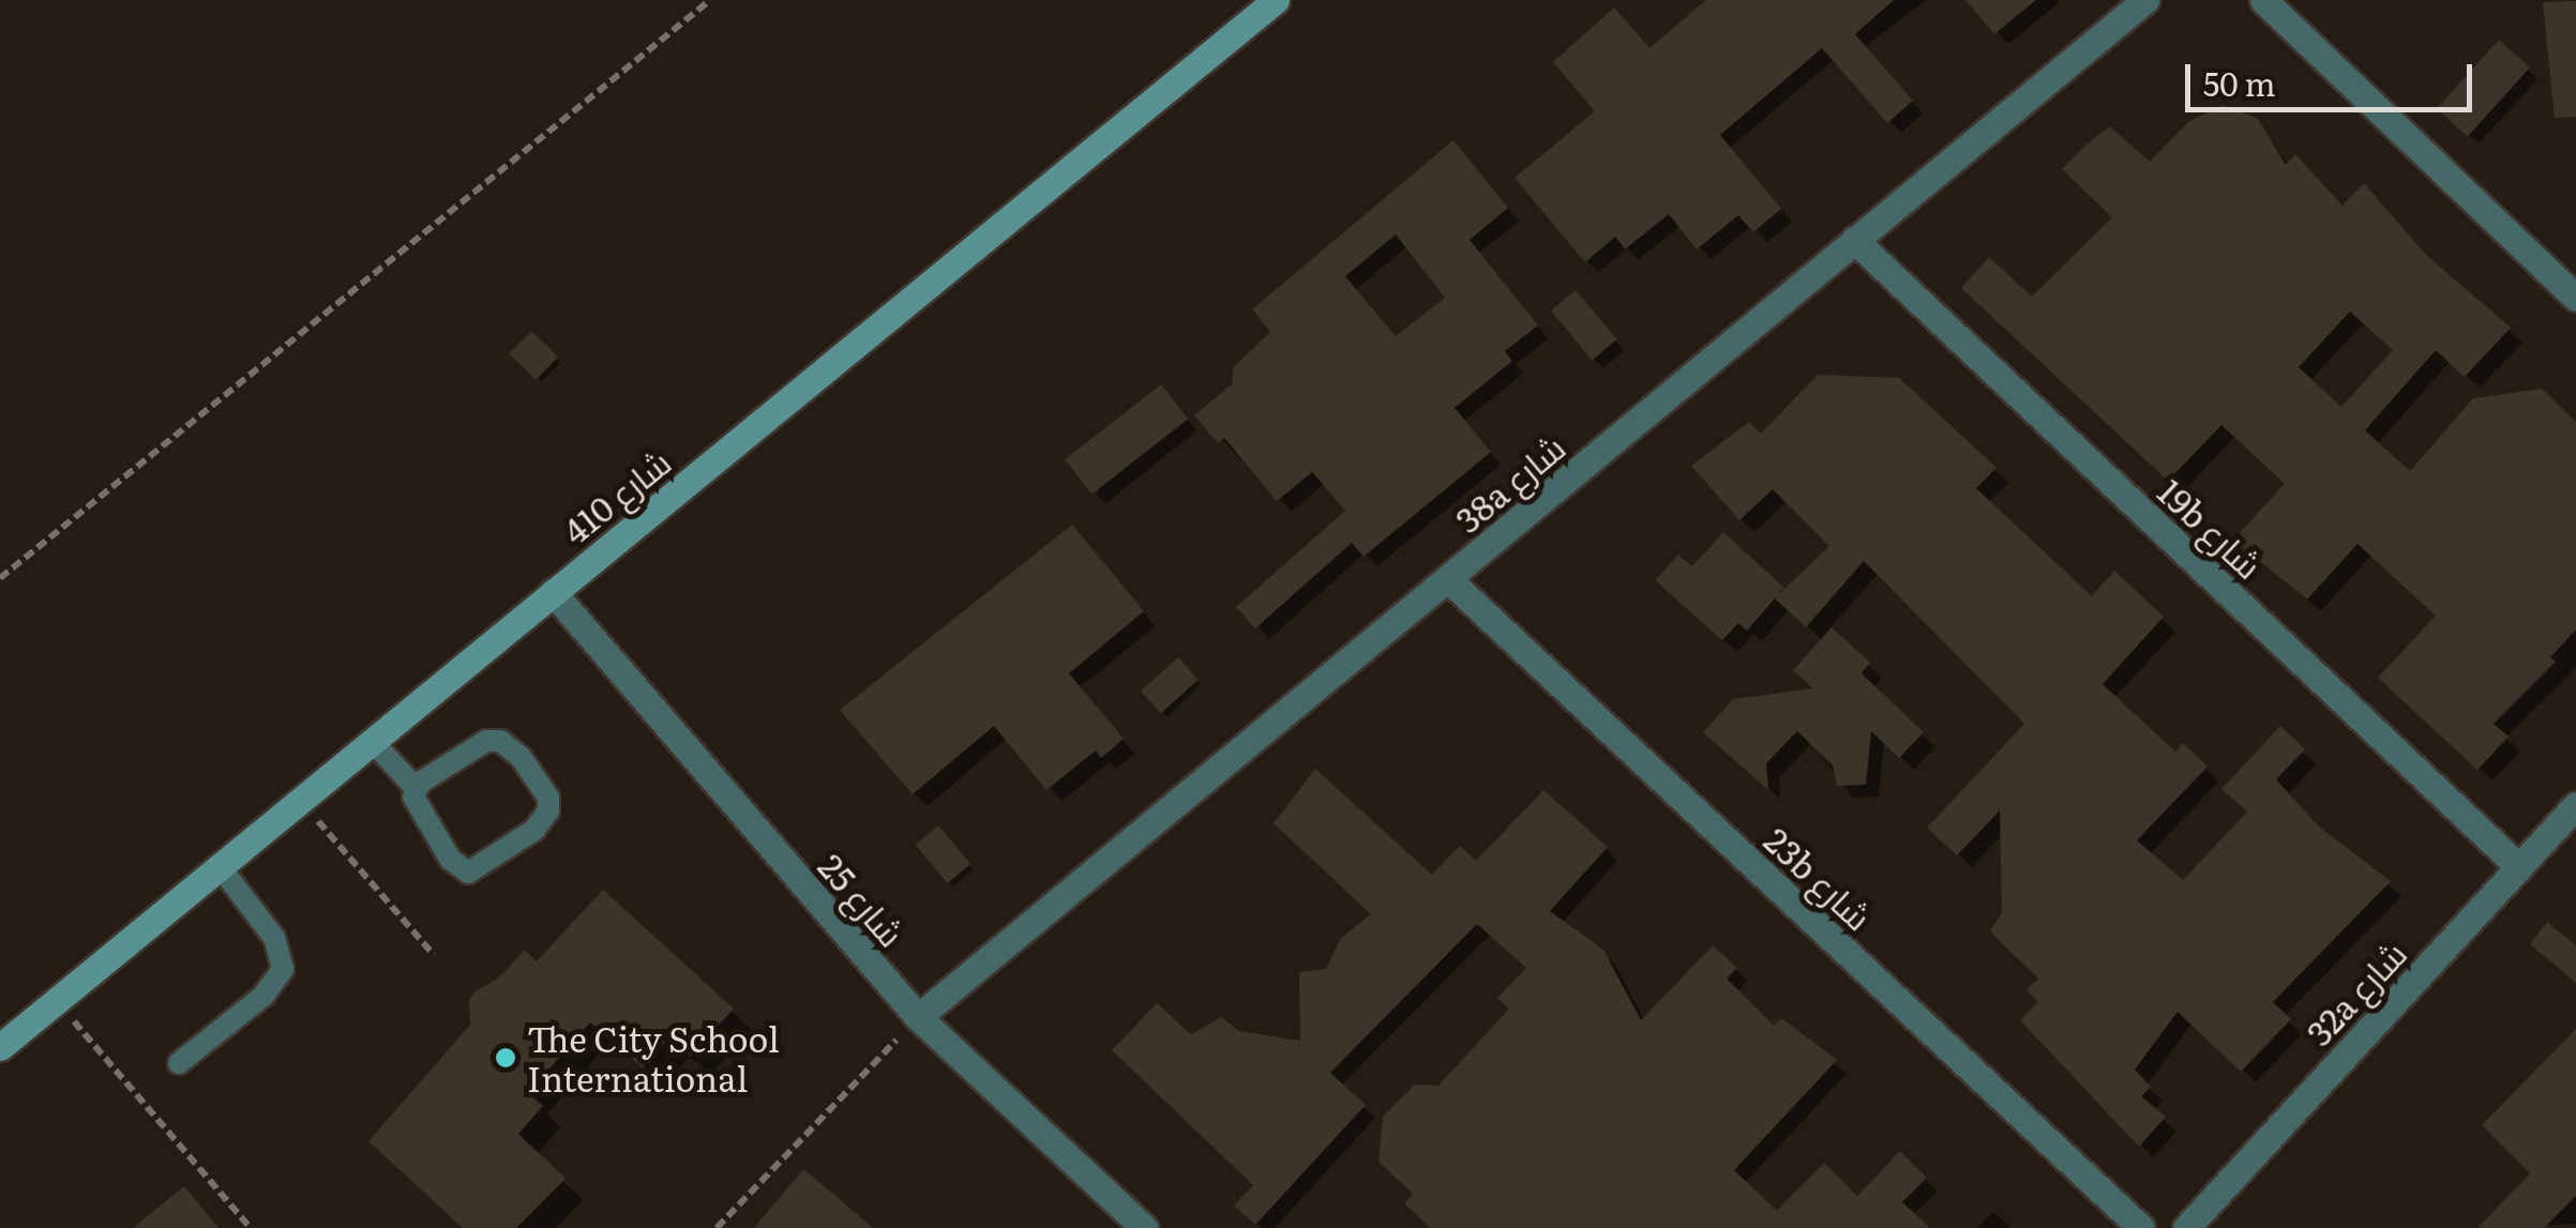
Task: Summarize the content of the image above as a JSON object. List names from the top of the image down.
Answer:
{
  "streets": {
    "street": [
      "38a شارع",
      "شارع 410",
      "19b شارع",
      "23b شارع",
      "شارع 25",
      "32a شارع"
    ]
  },
  "crossings": [
    ["38a شارع", "19b شارع"],
    ["38a شارع", "23b شارع"],
    ["38a شارع", "شارع 25"],
    ["شارع 410", "شارع 25"],
    ["19b شارع", "32a شارع"]
  ],
  "places": ["The City School International"],
  "scale_bar": "50 m"
}
